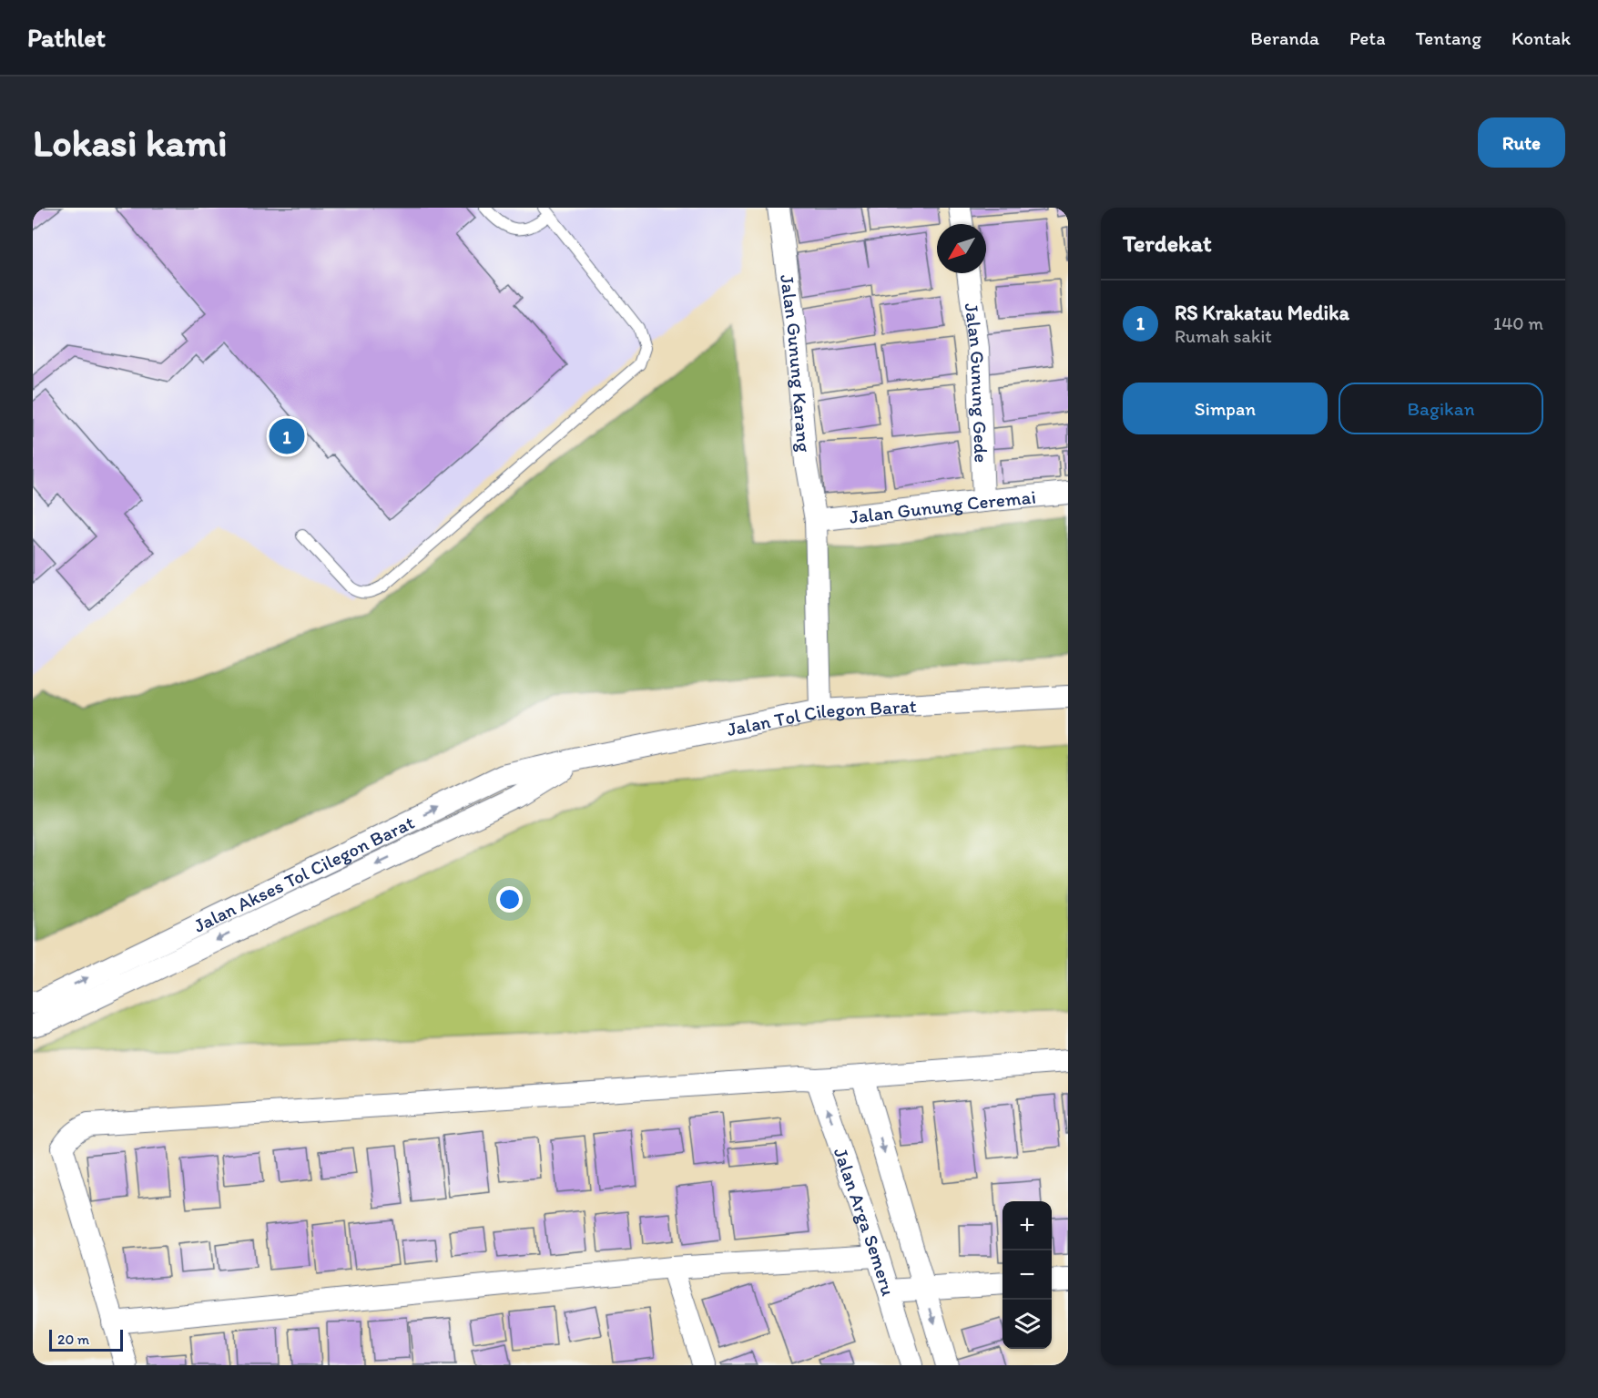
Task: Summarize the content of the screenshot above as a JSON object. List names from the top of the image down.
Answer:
{
  "streets": {
    "street": [
      "Jalan Gunung Karang",
      "Jalan Gunung Gede",
      "Jalan Gunung Ceremai",
      "Jalan Tol Cilegon Barat",
      "Jalan Akses Tol Cilegon Barat",
      "Jalan Arga Semeru"
    ]
  },
  "crossings": [
    ["Jalan Gunung Karang", "Jalan Gunung Ceremai"],
    ["Jalan Gunung Karang", "Jalan Tol Cilegon Barat"],
    ["Jalan Gunung Gede", "Jalan Gunung Ceremai"],
    ["Jalan Tol Cilegon Barat", "Jalan Akses Tol Cilegon Barat"]
  ],
  "scale_bar": "20 m",
  "north": "bottom left",
  "page": {
    "header": "Pathlet",
    "nav": [
      "Beranda",
      "Peta",
      "Tentang",
      "Kontak"
    ],
    "buttons": [
      "Rute",
      ["Simpan", "Bagikan"]
    ],
    "title": "Lokasi kami",
    "heading": "Terdekat",
    "list": [
      {
        "mark": "1",
        "name": "RS Krakatau Medika",
        "note": "Rumah sakit",
        "value": "140 m"
      }
    ],
    "pins": "1",
    "map_buttons": ["+", "−"],
    "scale": "20 m"
  }
}
